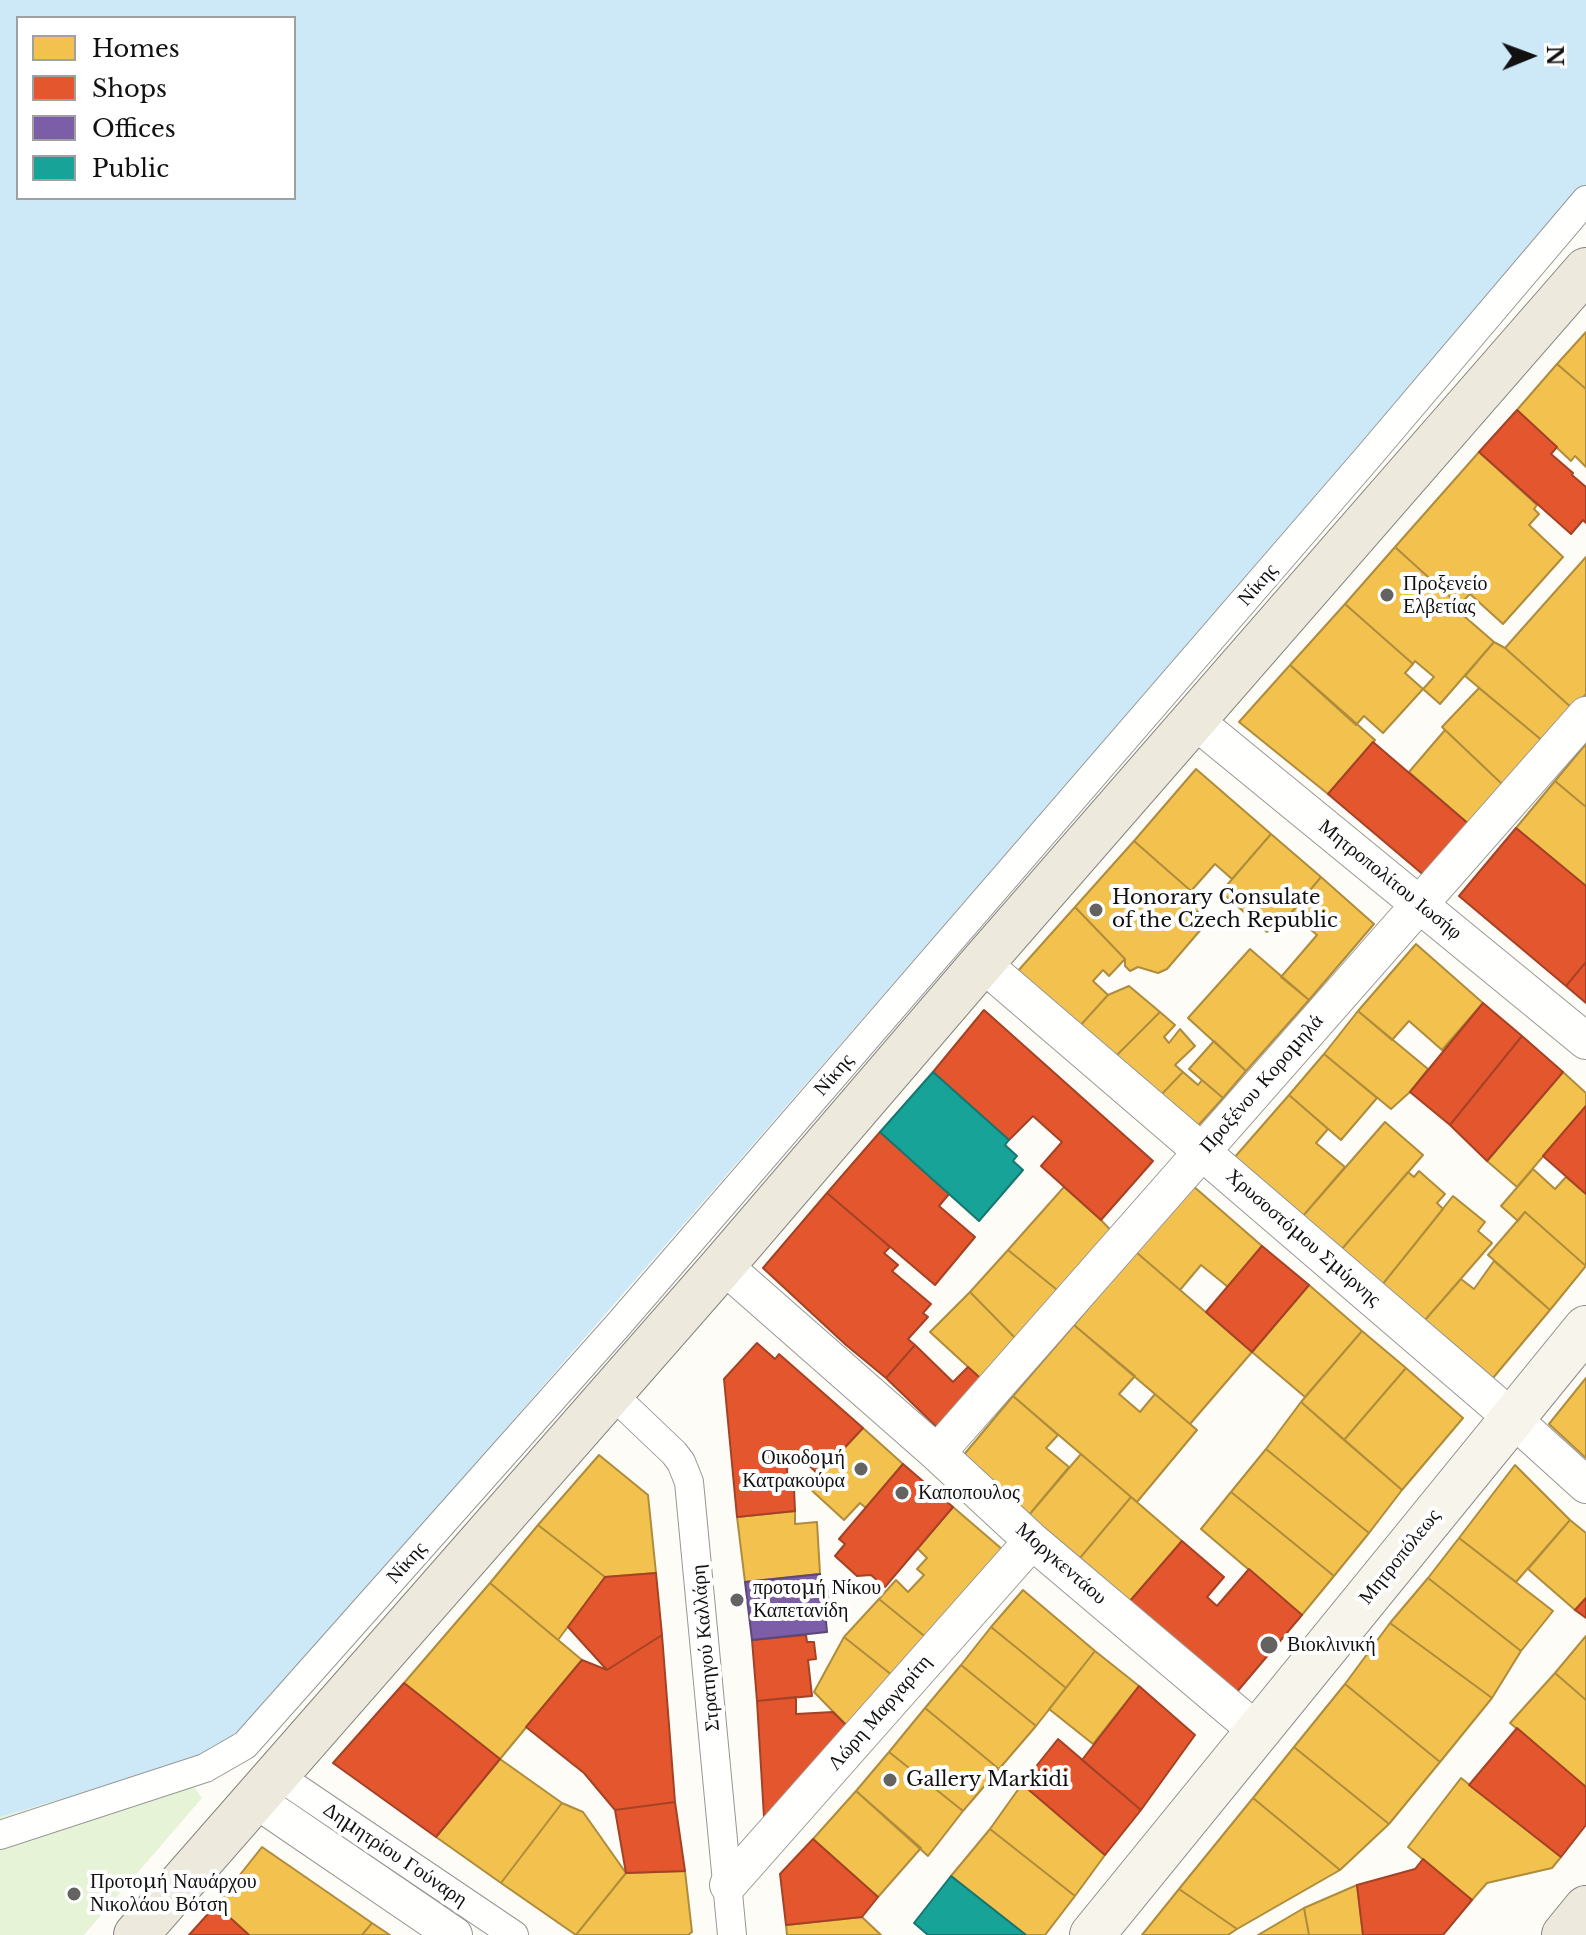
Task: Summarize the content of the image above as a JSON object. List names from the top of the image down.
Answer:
{
  "streets": {
    "main road": ["Νίκης", "Μητροπόλεως"],
    "street": [
      "Μητροπολίτου Ιωσήφ",
      "Προξένου Κορομηλά",
      "Χρυσοστόμου Σμύρνης",
      "Μοργκεντάου",
      "Στρατηγού Καλλάρη",
      "Λώρη Μαργαρίτη",
      "Δημητρίου Γούναρη"
    ]
  },
  "crossings": [
    ["Νίκης", "Μητροπολίτου Ιωσήφ"],
    ["Νίκης", "Χρυσοστόμου Σμύρνης"],
    ["Νίκης", "Μοργκεντάου"],
    ["Νίκης", "Στρατηγού Καλλάρη"],
    ["Νίκης", "Δημητρίου Γούναρη"],
    ["Μητροπολίτου Ιωσήφ", "Προξένου Κορομηλά"],
    ["Προξένου Κορομηλά", "Χρυσοστόμου Σμύρνης"],
    ["Προξένου Κορομηλά", "Μοργκεντάου"],
    ["Χρυσοστόμου Σμύρνης", "Μητροπόλεως"],
    ["Μητροπόλεως", "Μοργκεντάου"],
    ["Μοργκεντάου", "Λώρη Μαργαρίτη"],
    ["Στρατηγού Καλλάρη", "Λώρη Μαργαρίτη"]
  ],
  "places": [
    "Προξενείο Ελβετίας",
    "Honorary Consulate of the Czech Republic",
    "Οικοδομή Κατρακούρα",
    "Καποπουλος",
    "προτομή Νίκου Καπετανίδη",
    "Βιοκλινική",
    "Gallery Markidi",
    "Προτομή Ναυάρχου Νικολάου Βότση"
  ],
  "legend": [
    "Homes",
    "Shops",
    "Offices",
    "Public"
  ],
  "north": "right"
}
